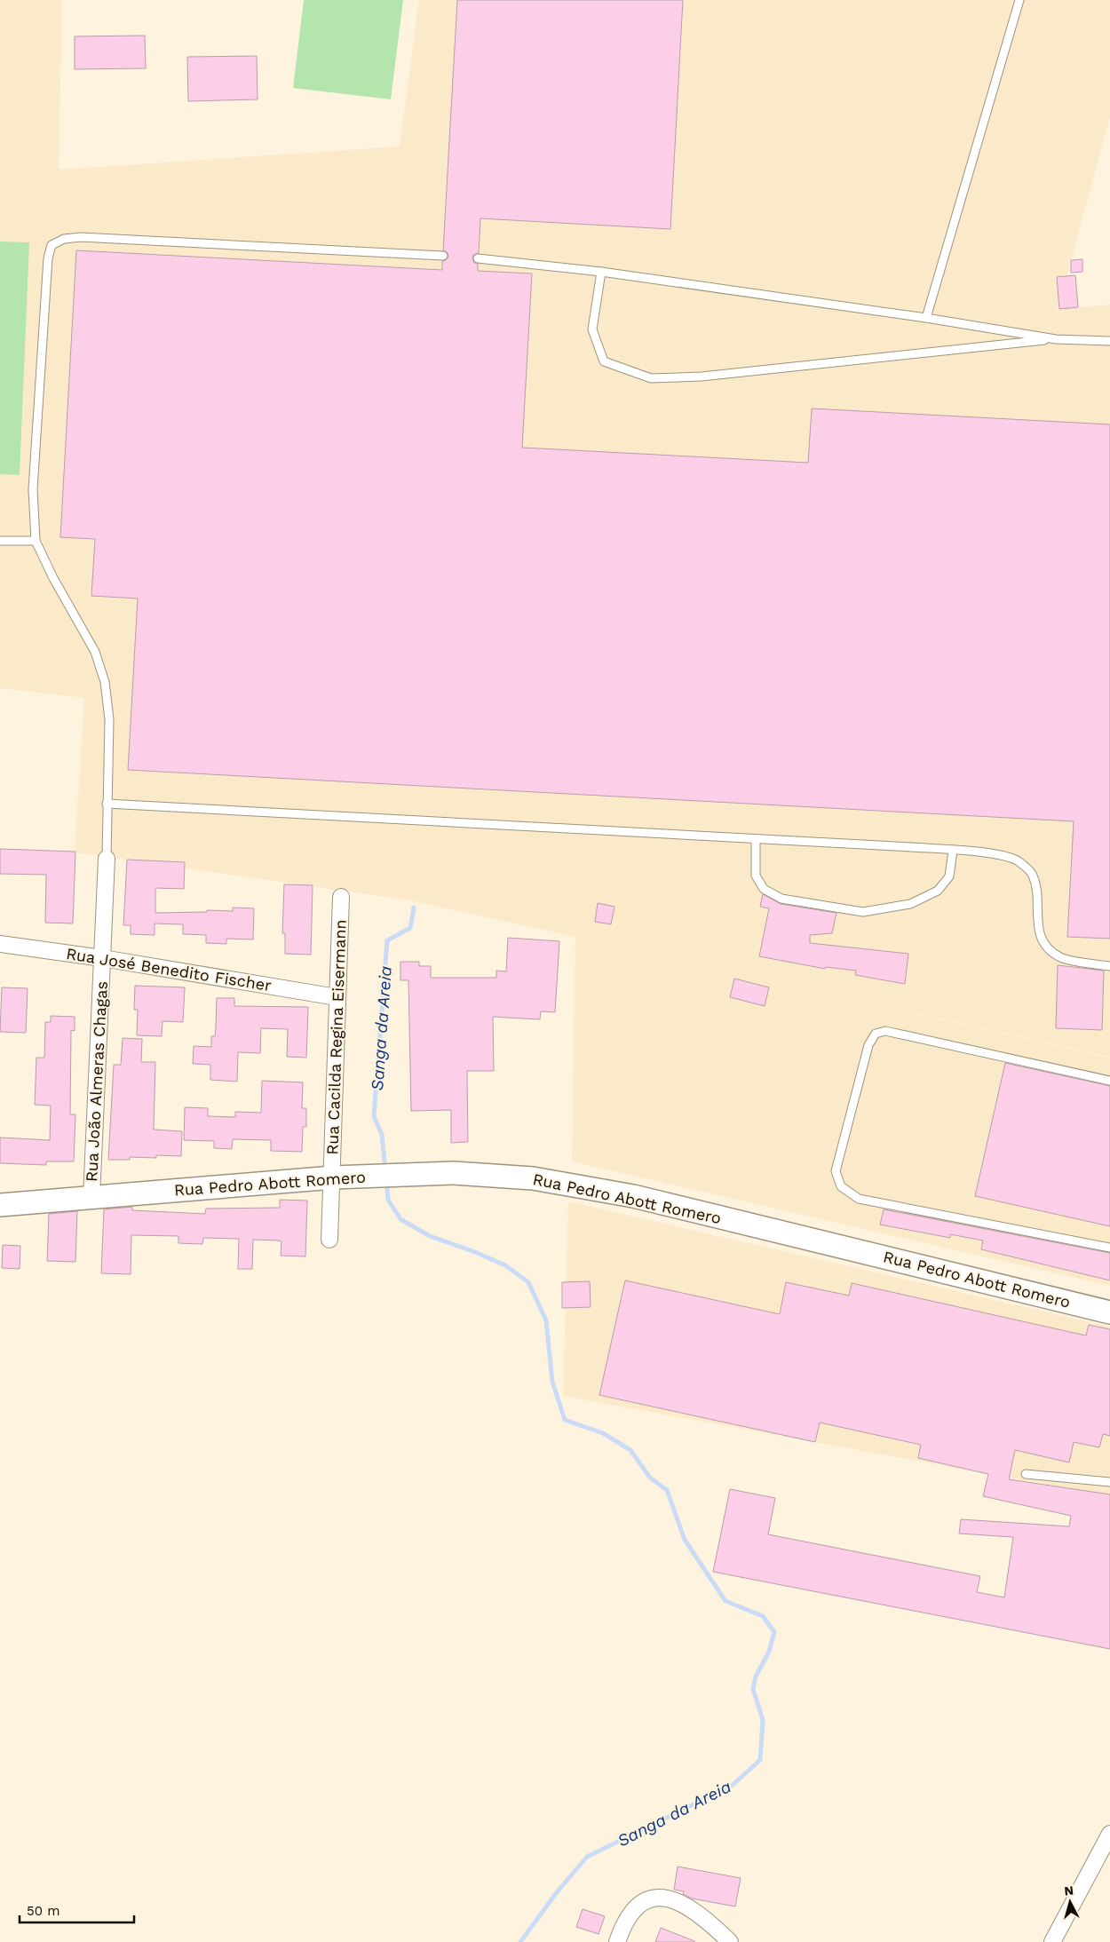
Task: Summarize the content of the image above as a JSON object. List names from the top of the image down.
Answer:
{
  "streets": {
    "street": [
      "Rua José Benedito Fischer",
      "Rua Cacilda Regina Eisermann",
      "Rua João Almeras Chagas",
      "Rua Pedro Abott Romero"
    ]
  },
  "crossings": [
    ["Rua José Benedito Fischer", "Rua Cacilda Regina Eisermann"],
    ["Rua José Benedito Fischer", "Rua João Almeras Chagas"],
    ["Rua Cacilda Regina Eisermann", "Rua Pedro Abott Romero"],
    ["Rua João Almeras Chagas", "Rua Pedro Abott Romero"]
  ],
  "water": ["Sanga da Areia"],
  "scale_bar": "50 m",
  "north": "top"
}
